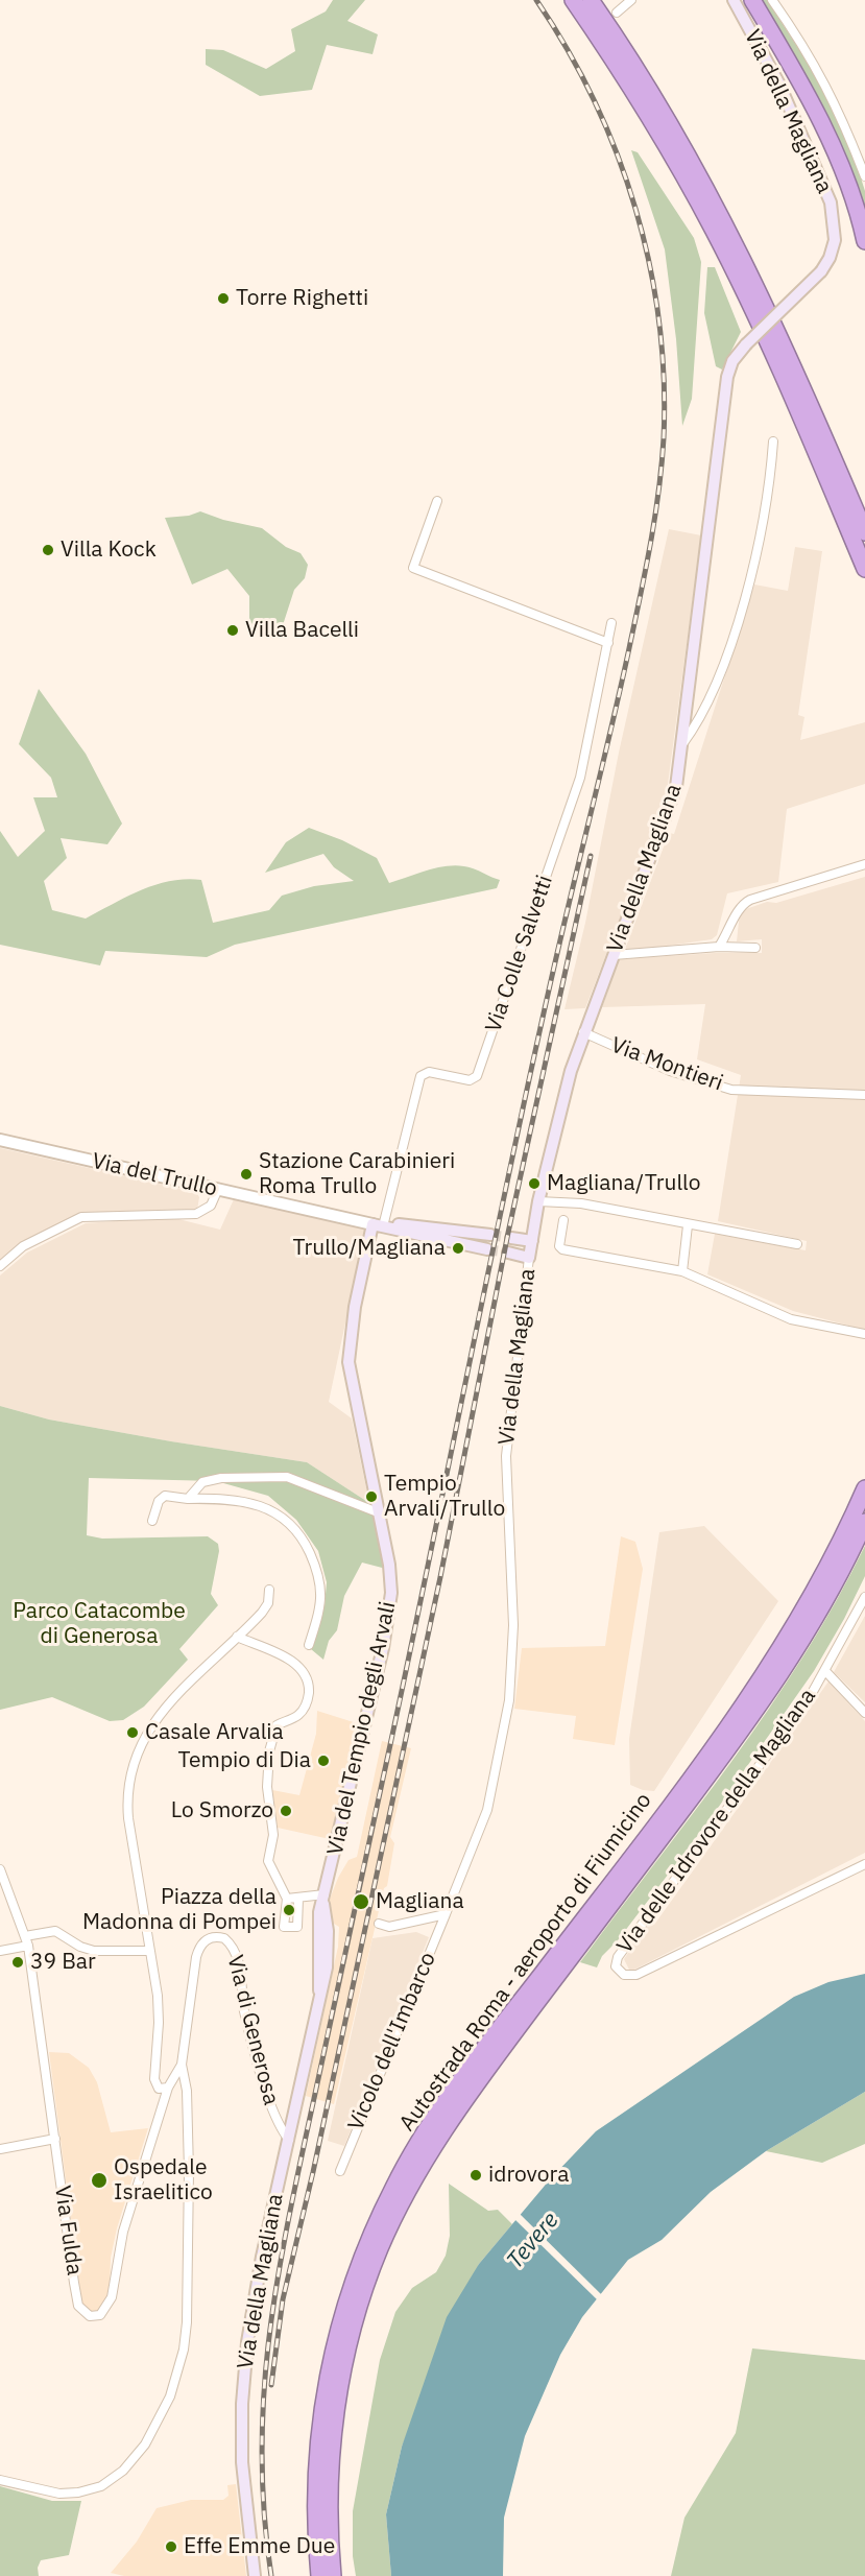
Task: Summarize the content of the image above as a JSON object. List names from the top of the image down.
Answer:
{
  "streets": {
    "highway": ["Autostrada Roma - aeroporto di Fiumicino"],
    "main road": ["Via della Magliana", "Via del Trullo", "Via del Tempio degli Arvali"],
    "street": [
      "Via Colle Salvetti",
      "Via Montieri",
      "Via delle Idrovore della Magliana",
      "Via di Generosa",
      "Vicolo dell'Imbarco",
      "Via Fulda"
    ]
  },
  "crossings": [
    ["Via della Magliana", "Via Montieri"],
    ["Via della Magliana", "Via del Tempio degli Arvali"],
    ["Via della Magliana", "Via di Generosa"],
    ["Via della Magliana", "Vicolo dell'Imbarco"],
    ["Via Colle Salvetti", "Via del Trullo"],
    ["Via Colle Salvetti", "Via del Tempio degli Arvali"],
    ["Via del Trullo", "Via del Tempio degli Arvali"],
    ["Via di Generosa", "Via Fulda"]
  ],
  "water": ["Tevere"],
  "parks": ["Parco Catacombe di Generosa"],
  "places": [
    "Torre Righetti",
    "Villa Kock",
    "Villa Bacelli",
    "Stazione Carabinieri Roma Trullo",
    "Magliana/Trullo",
    "Trullo/Magliana",
    "Tempio Arvali/Trullo",
    "Casale Arvalia",
    "Tempio di Dia",
    "Lo Smorzo",
    "Magliana",
    "Piazza della Madonna di Pompei",
    "39 Bar",
    "idrovora",
    "Ospedale Israelitico",
    "Effe Emme Due"
  ]
}
